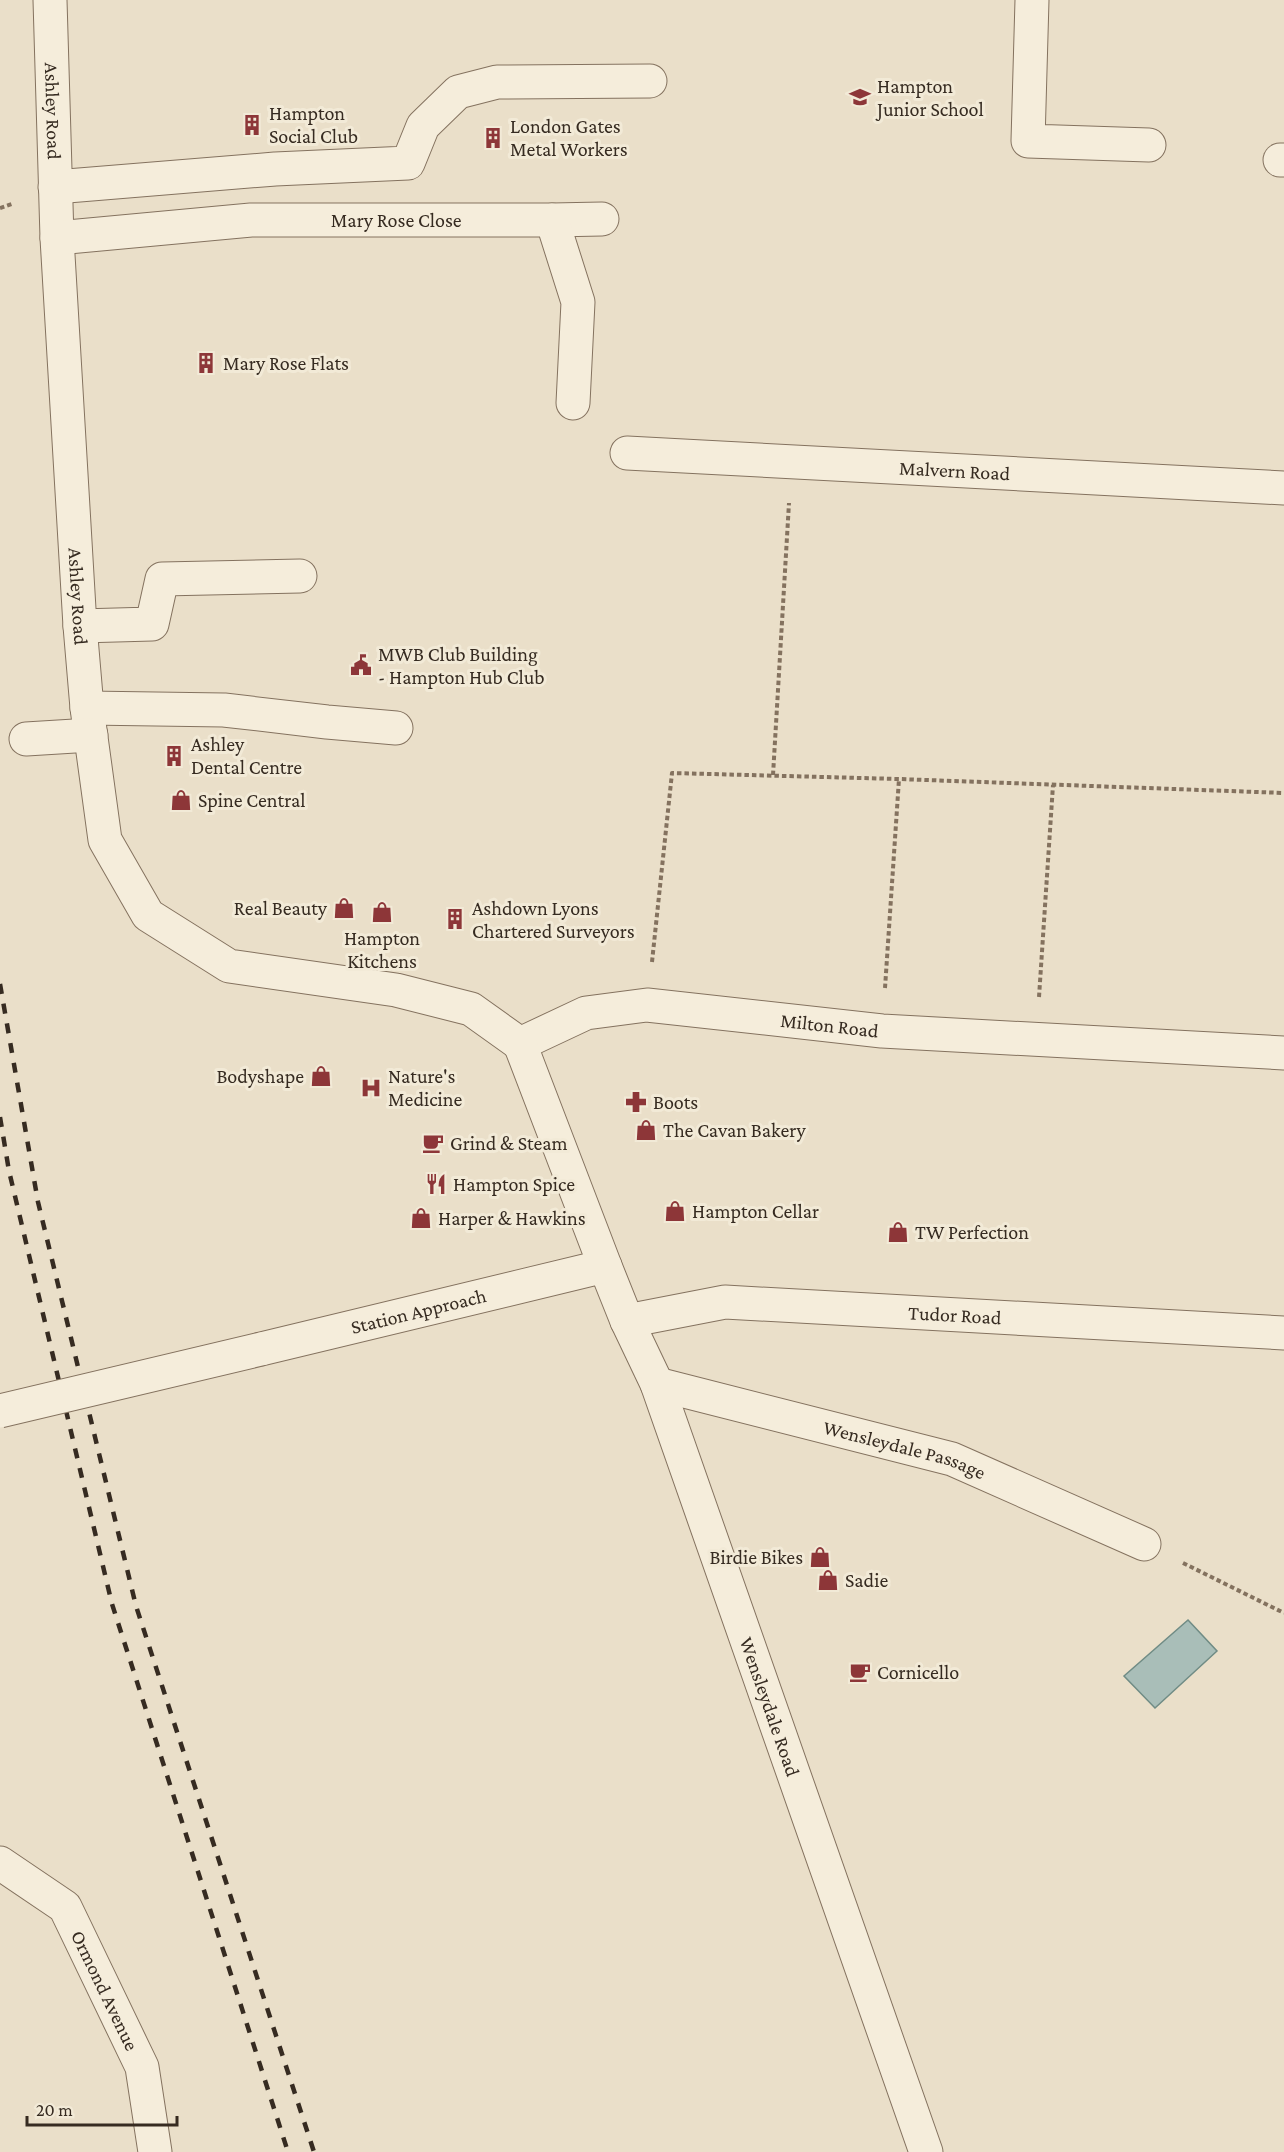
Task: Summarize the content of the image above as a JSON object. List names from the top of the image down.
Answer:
{
  "streets": {
    "street": [
      "Ashley Road",
      "Mary Rose Close",
      "Malvern Road",
      "Milton Road",
      "Station Approach",
      "Tudor Road",
      "Wensleydale Passage",
      "Wensleydale Road",
      "Ormond Avenue"
    ]
  },
  "crossings": [
    ["Ashley Road", "Mary Rose Close"],
    ["Ashley Road", "Milton Road"],
    ["Station Approach", "Wensleydale Road"],
    ["Tudor Road", "Wensleydale Road"],
    ["Wensleydale Passage", "Wensleydale Road"]
  ],
  "places": {
    "school or university": ["Hampton Junior School"],
    "building": [
      "Hampton Social Club",
      "London Gates Metal Workers",
      "Mary Rose Flats",
      "Ashley Dental Centre",
      "Ashdown Lyons Chartered Surveyors"
    ],
    "public building": ["MWB Club Building - Hampton Hub Club"],
    "shop": [
      "Spine Central",
      "Real Beauty",
      "Hampton Kitchens",
      "Bodyshape",
      "The Cavan Bakery",
      "Hampton Cellar",
      "Harper & Hawkins",
      "TW Perfection",
      "Birdie Bikes",
      "Sadie"
    ],
    "hospital": ["Nature's Medicine"],
    "pharmacy": ["Boots"],
    "cafe": ["Grind & Steam", "Cornicello"],
    "restaurant": ["Hampton Spice"]
  },
  "scale_bar": "20 m"
}
